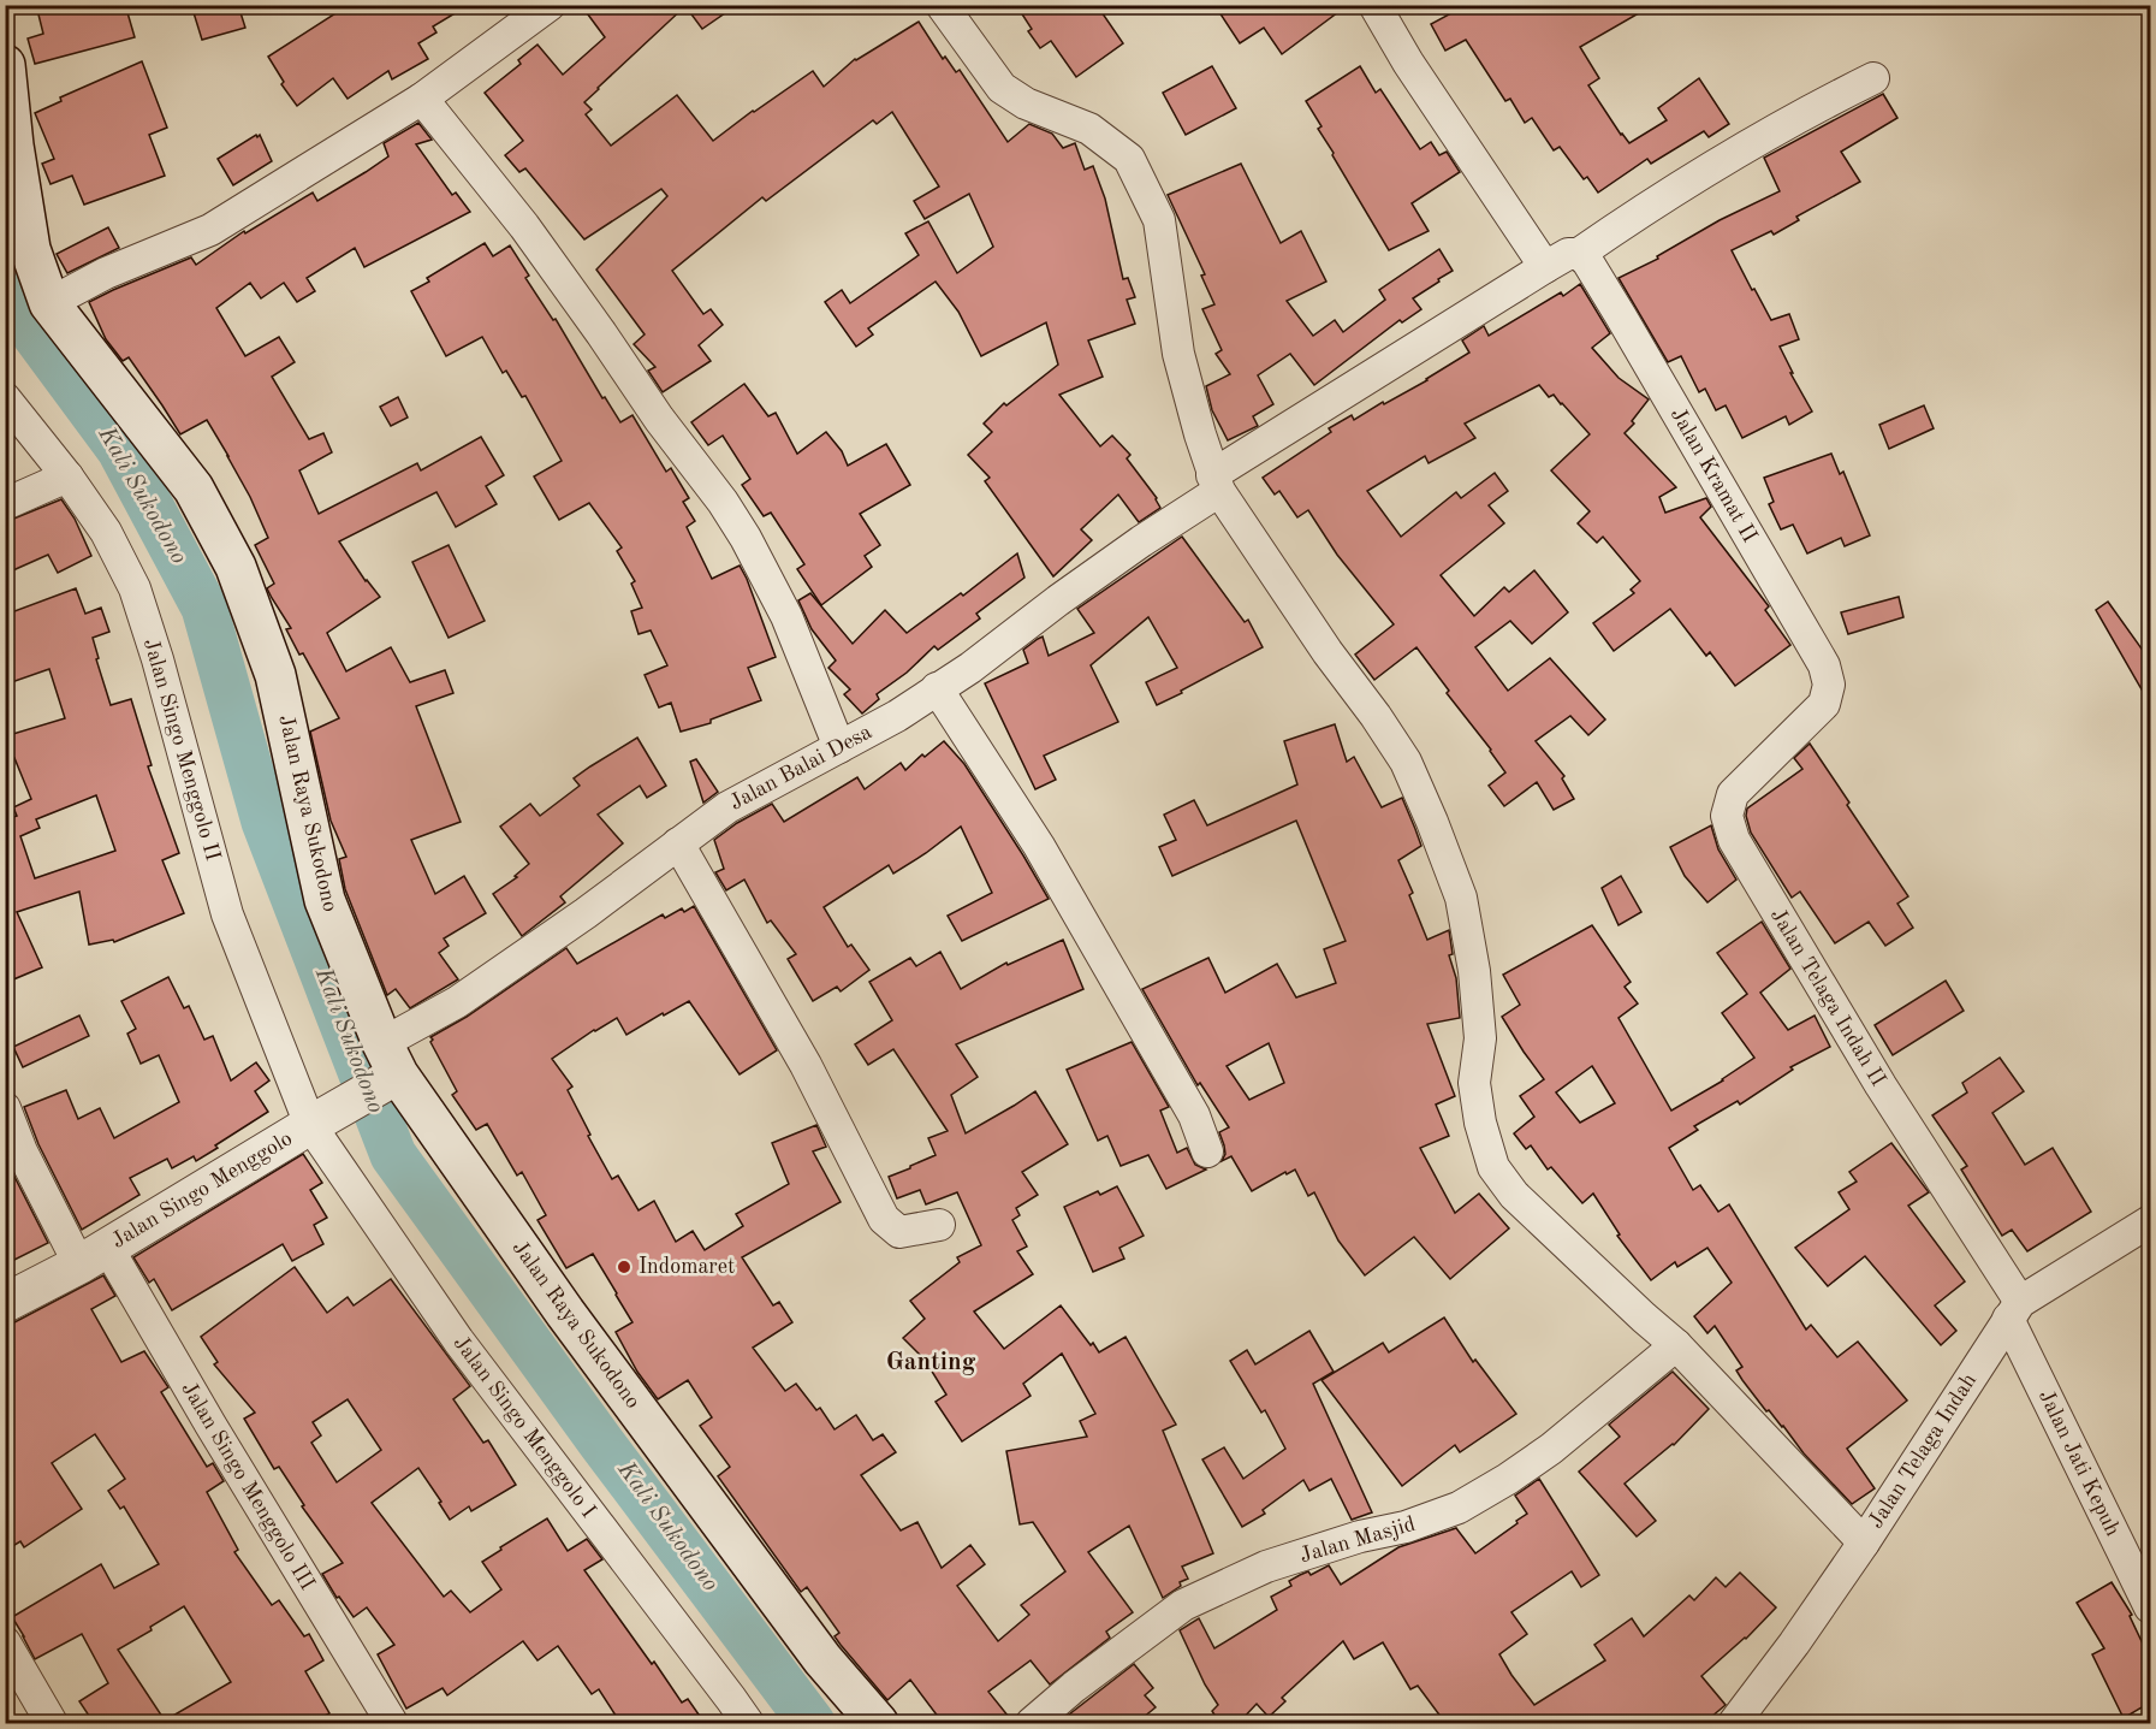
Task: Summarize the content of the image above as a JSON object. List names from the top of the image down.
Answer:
{
  "streets": {
    "main road": ["Jalan Raya Sukodono"],
    "street": [
      "Jalan Kramat II",
      "Jalan Singo Menggolo II",
      "Jalan Balai Desa",
      "Jalan Telaga Indah II",
      "Jalan Singo Menggolo",
      "Jalan Singo Menggolo I",
      "Jalan Telaga Indah",
      "Jalan Jati Kepuh",
      "Jalan Singo Menggolo III",
      "Jalan Masjid"
    ]
  },
  "crossings": [
    ["Jalan Kramat II", "Jalan Balai Desa"],
    ["Jalan Kramat II", "Jalan Telaga Indah II"],
    ["Jalan Singo Menggolo II", "Jalan Singo Menggolo"],
    ["Jalan Singo Menggolo II", "Jalan Singo Menggolo I"],
    ["Jalan Balai Desa", "Jalan Raya Sukodono"],
    ["Jalan Balai Desa", "Jalan Singo Menggolo"],
    ["Jalan Raya Sukodono", "Jalan Singo Menggolo"],
    ["Jalan Telaga Indah II", "Jalan Telaga Indah"],
    ["Jalan Telaga Indah II", "Jalan Jati Kepuh"],
    ["Jalan Singo Menggolo", "Jalan Singo Menggolo I"],
    ["Jalan Singo Menggolo", "Jalan Singo Menggolo III"],
    ["Jalan Telaga Indah", "Jalan Jati Kepuh"]
  ],
  "districts": ["Ganting"],
  "water": ["Kali Sukodono"],
  "places": ["Indomaret"]
}
